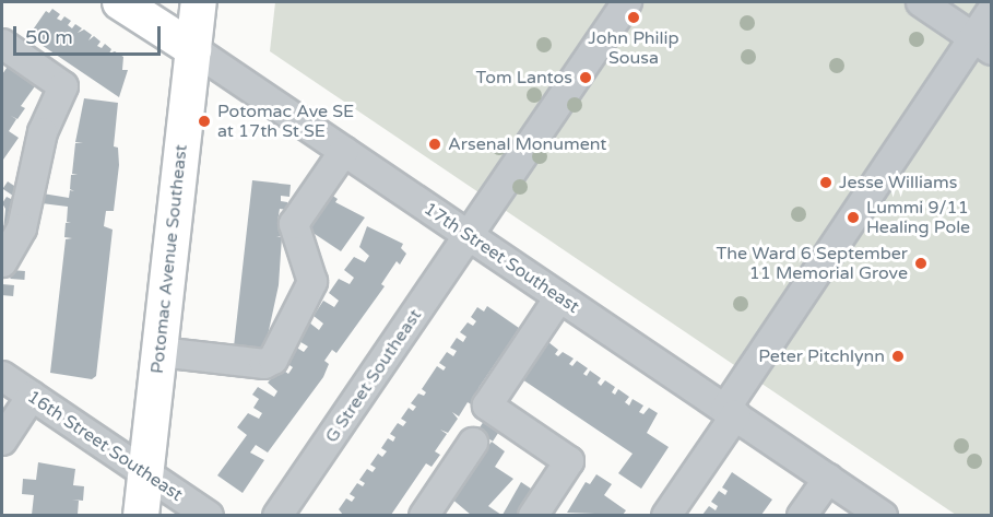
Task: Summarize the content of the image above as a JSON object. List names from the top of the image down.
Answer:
{
  "streets": {
    "main road": ["17th Street Southeast", "Potomac Avenue Southeast"],
    "street": ["G Street Southeast", "16th Street Southeast"]
  },
  "crossings": [
    ["17th Street Southeast", "Potomac Avenue Southeast"],
    ["17th Street Southeast", "G Street Southeast"],
    ["Potomac Avenue Southeast", "16th Street Southeast"]
  ],
  "places": [
    "John Philip Sousa",
    "Tom Lantos",
    "Potomac Ave SE at 17th St SE",
    "Arsenal Monument",
    "Jesse Williams",
    "Lummi 9/11 Healing Pole",
    "The Ward 6 September 11 Memorial Grove",
    "Peter Pitchlynn"
  ],
  "scale_bar": "50 m"
}
